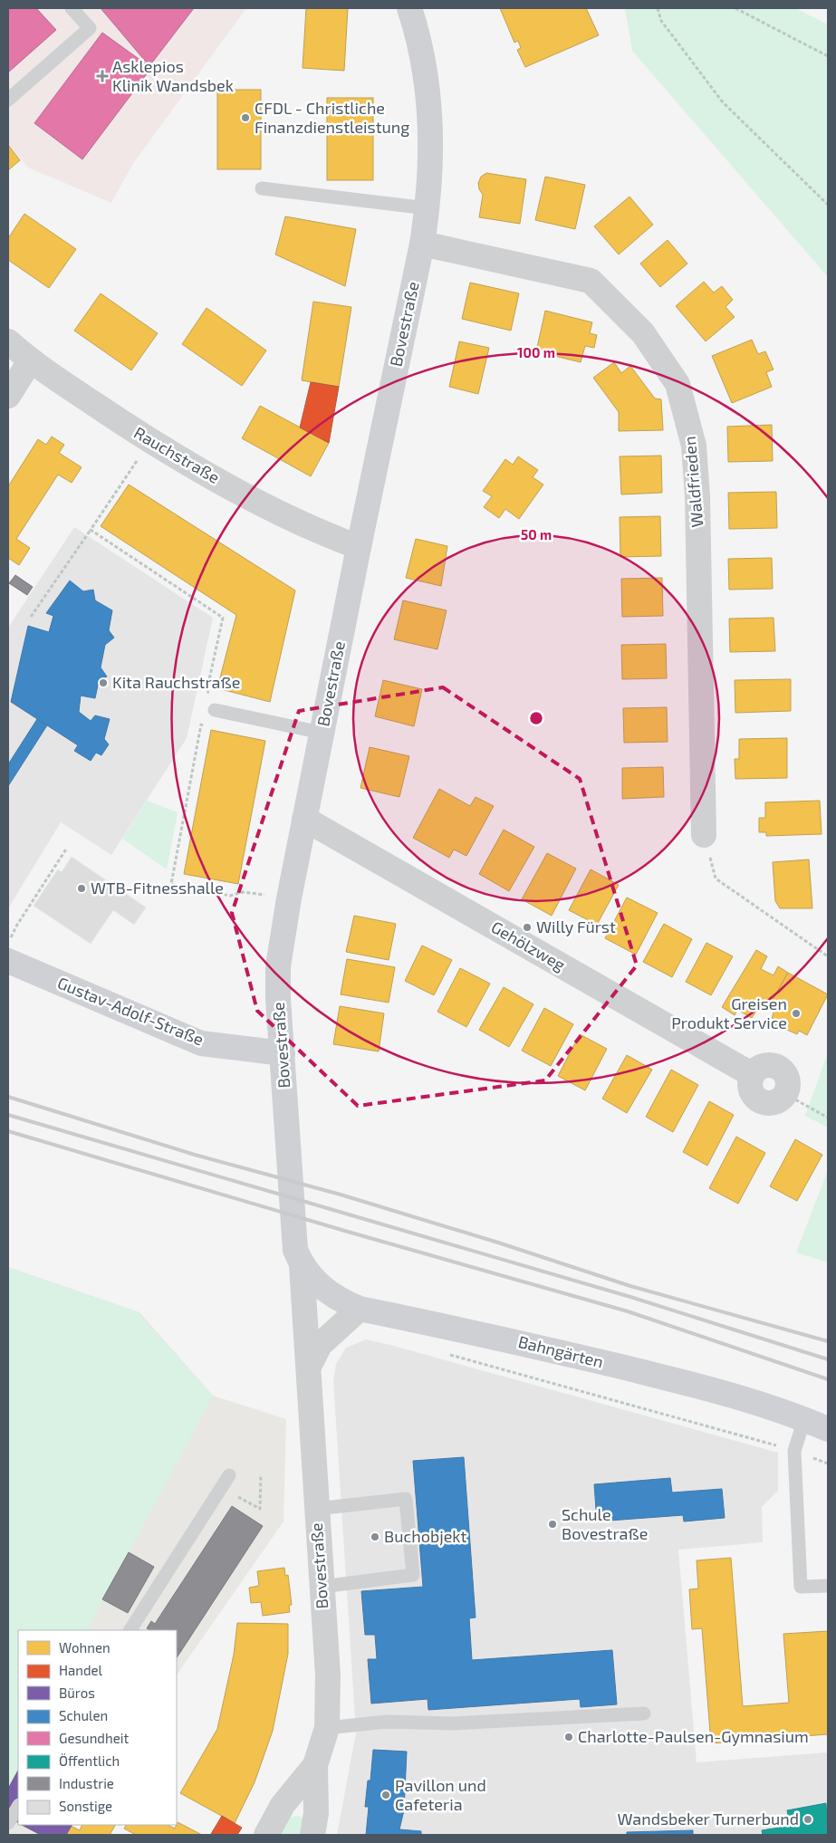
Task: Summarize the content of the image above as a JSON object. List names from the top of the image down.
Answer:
{
  "streets": {
    "main road": ["Bovestraße", "Gustav-Adolf-Straße", "Bahngärten"],
    "street": ["Rauchstraße", "Waldfrieden", "Gehölzweg"]
  },
  "crossings": [
    ["Bovestraße", "Rauchstraße"],
    ["Bovestraße", "Waldfrieden"],
    ["Bovestraße", "Gehölzweg"],
    ["Bovestraße", "Gustav-Adolf-Straße"],
    ["Bovestraße", "Bahngärten"]
  ],
  "places": {
    "health": ["Asklepios Klinik Wandsbek"],
    "other": [
      "CFDL - Christliche Finanzdienstleistung",
      "Kita Rauchstraße",
      "WTB-Fitnesshalle",
      "Willy Fürst",
      "Greisen Produkt Service",
      "Schule Bovestraße",
      "Buchobjekt",
      "Charlotte-Paulsen-Gymnasium",
      "Pavillon und Cafeteria",
      "Wandsbeker Turnerbund"
    ]
  },
  "legend": [
    "Wohnen",
    "Handel",
    "Büros",
    "Schulen",
    "Gesundheit",
    "Öffentlich",
    "Industrie",
    "Sonstige"
  ],
  "rings": ["100 m", "50 m"]
}
